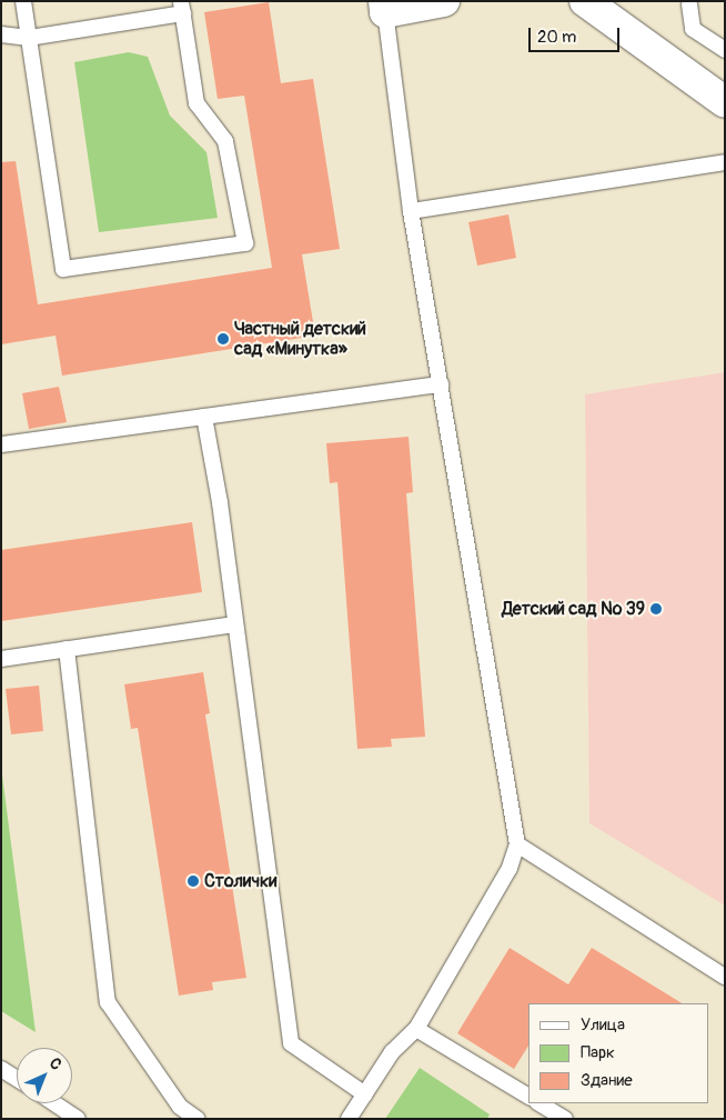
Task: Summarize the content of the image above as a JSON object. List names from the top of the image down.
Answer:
{
  "places": ["Частный детский сад «Минутка»", "Детский сад № 39", "Столички"],
  "legend": ["Улица", "Парк", "Здание"],
  "scale_bar": "20 m",
  "north": "top right"
}
